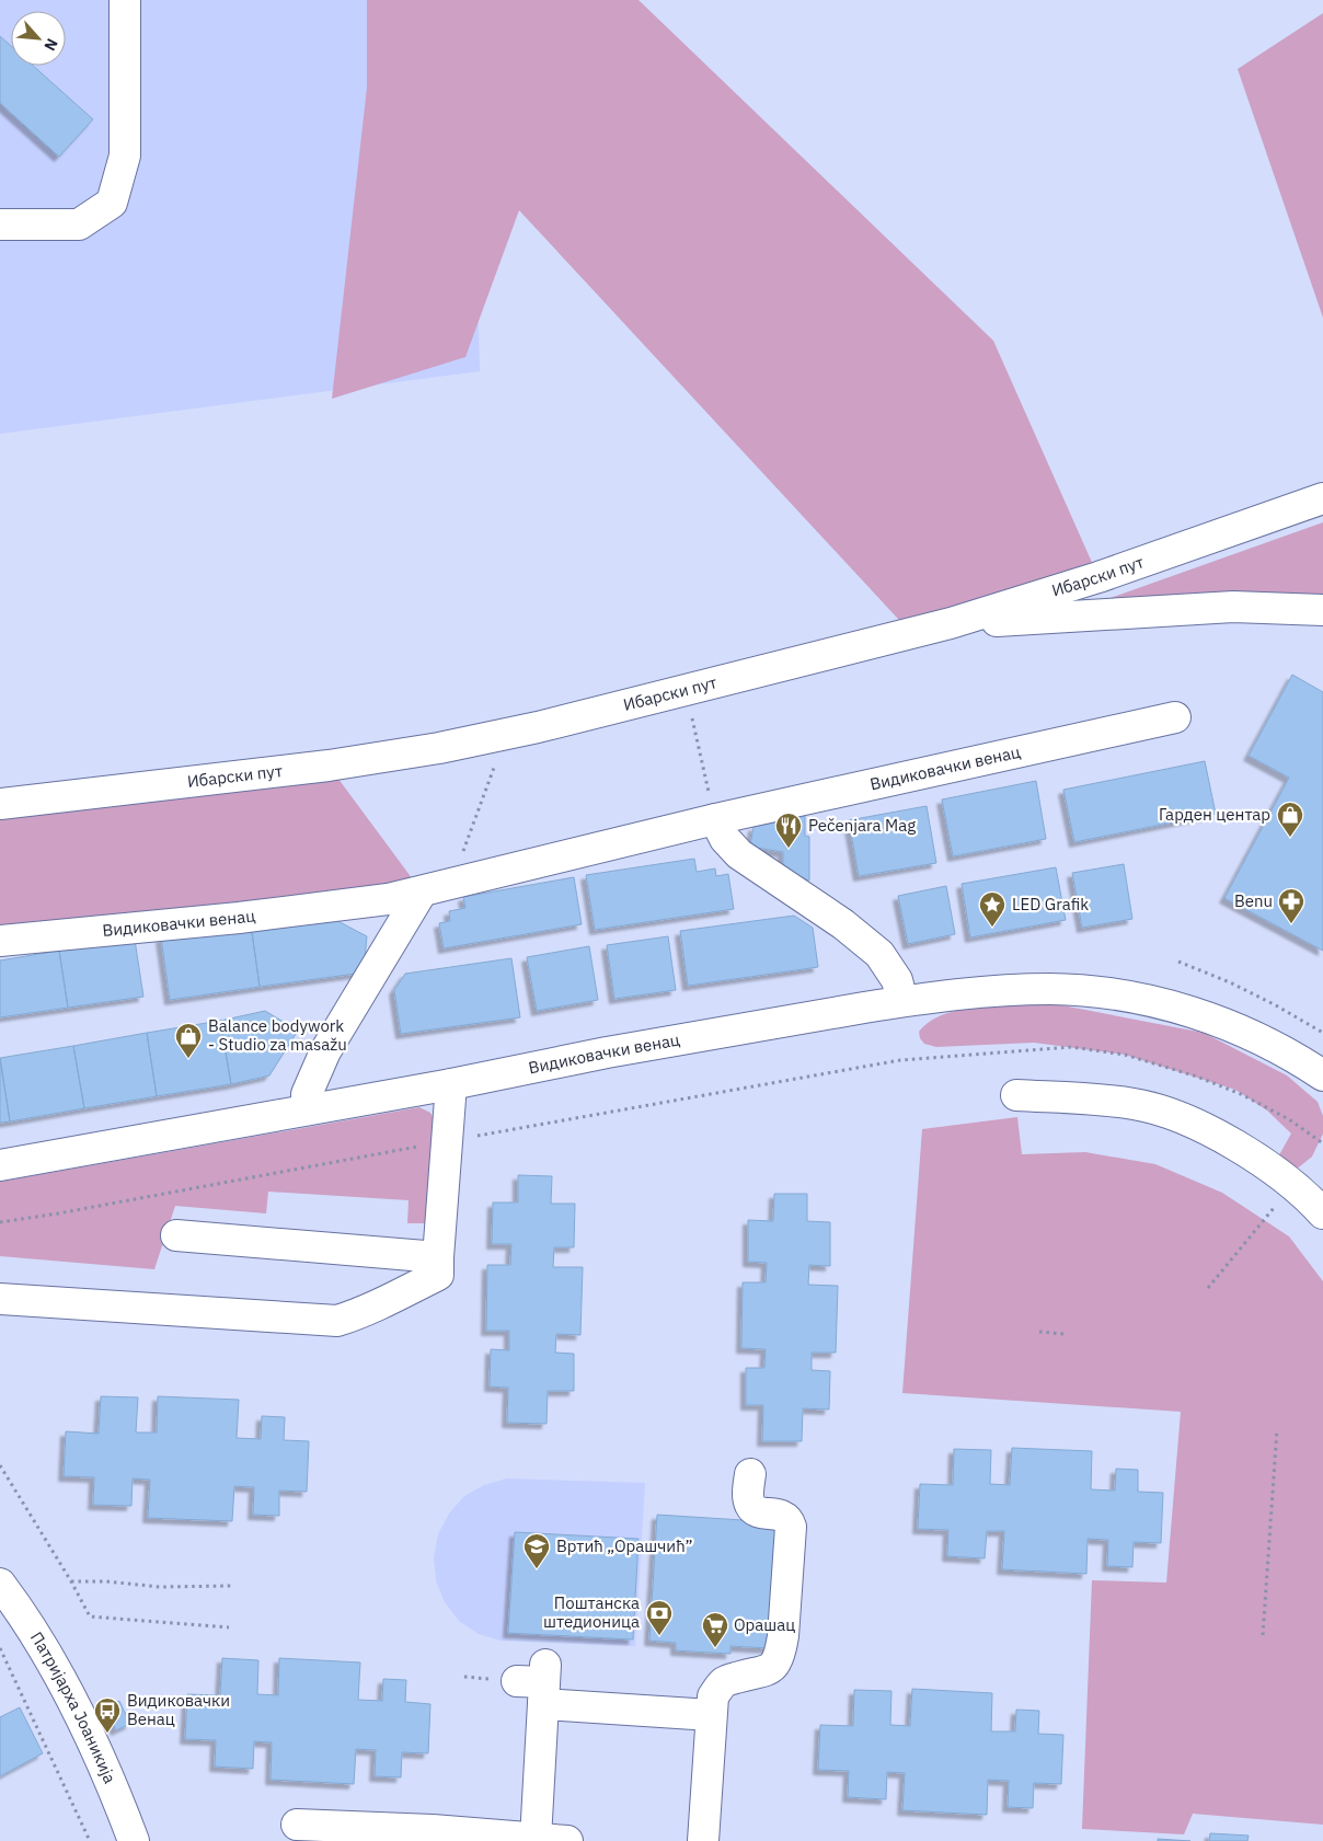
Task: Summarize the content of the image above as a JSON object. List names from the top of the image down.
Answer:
{
  "streets": {
    "main road": ["Ибарски пут", "Видиковачки венац", "Патријарха Јоаникија"]
  },
  "places": {
    "shop": ["Гарден центар", "Balance bodywork - Studio za masažu"],
    "restaurant": ["Pečenjara Mag"],
    "pharmacy": ["Benu"],
    "place": ["LED Grafik"],
    "school or university": ["Вртић „Орашчић”"],
    "bank": ["Поштанска штедионица"],
    "supermarket": ["Орашац"],
    "bus stop": ["Видиковачки Венац"]
  },
  "north": "bottom right"
}
